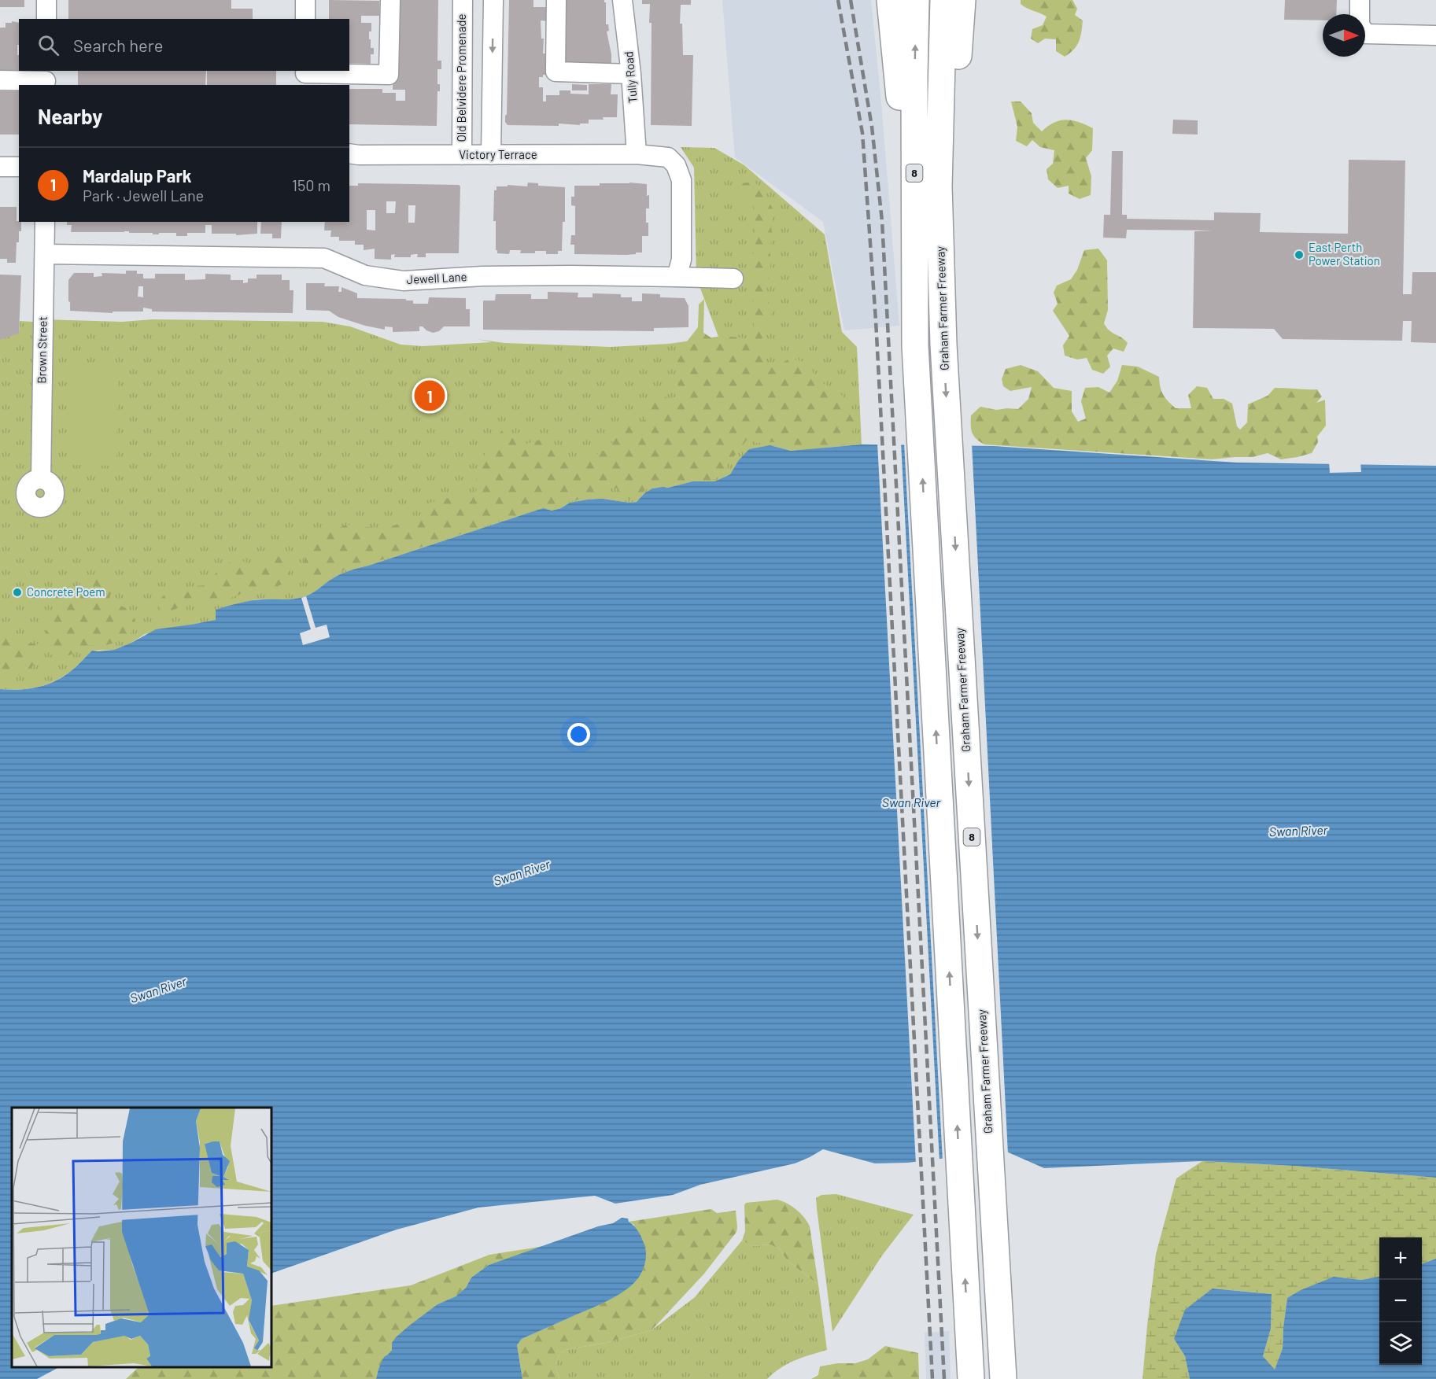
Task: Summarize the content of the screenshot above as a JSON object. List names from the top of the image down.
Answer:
{
  "streets": {
    "highway": ["8", "Graham Farmer Freeway"],
    "street": [
      "Tully Road",
      "Old Belvidere Promenade",
      "Victory Terrace",
      "Jewell Lane",
      "Brown Street"
    ]
  },
  "crossings": [
    ["Tully Road", "Victory Terrace"],
    ["Old Belvidere Promenade", "Victory Terrace"],
    ["Jewell Lane", "Brown Street"]
  ],
  "water": ["Swan River"],
  "places": ["East Perth Power Station", "Concrete Poem"],
  "north": "right",
  "page": {
    "search": "Search here",
    "heading": "Nearby",
    "list": [
      {
        "mark": "1",
        "name": "Mardalup Park",
        "note": "Park · Jewell Lane",
        "value": "150 m"
      }
    ],
    "pins": "1",
    "map_buttons": ["+", "−"]
  }
}
